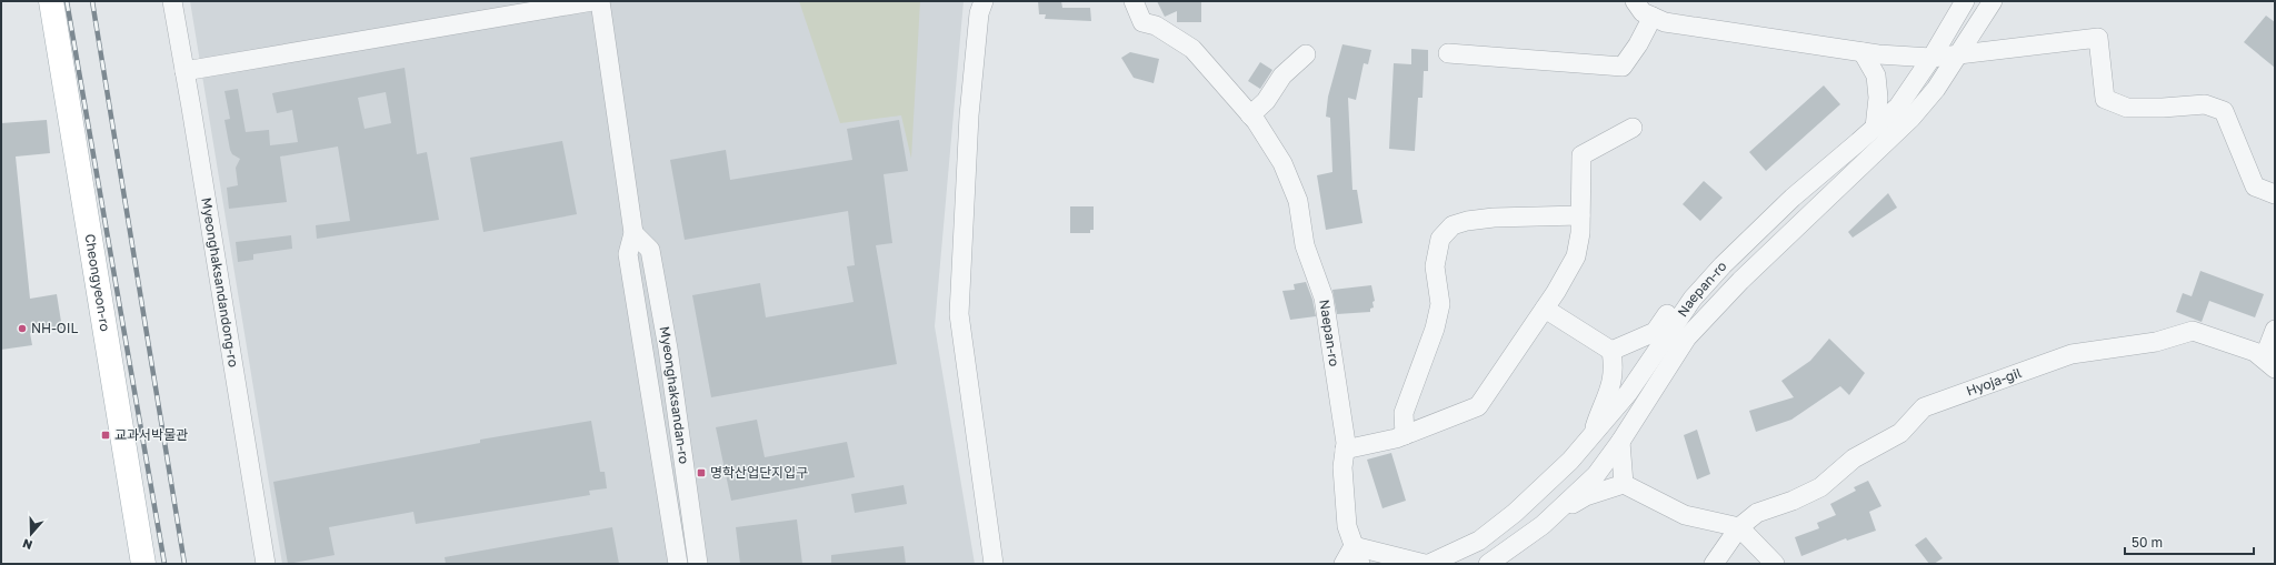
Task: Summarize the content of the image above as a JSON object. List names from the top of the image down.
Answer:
{
  "streets": {
    "main road": ["Cheongyeon-ro"],
    "street": [
      "Myeonghaksandandong-ro",
      "Naepan-ro",
      "Hyoja-gil",
      "Myeonghaksandan-ro"
    ]
  },
  "places": {
    "other": ["NH-OIL"],
    "transit": ["교과서박물관", "명학산업단지입구"]
  },
  "scale_bar": "50 m",
  "north": "bottom"
}
